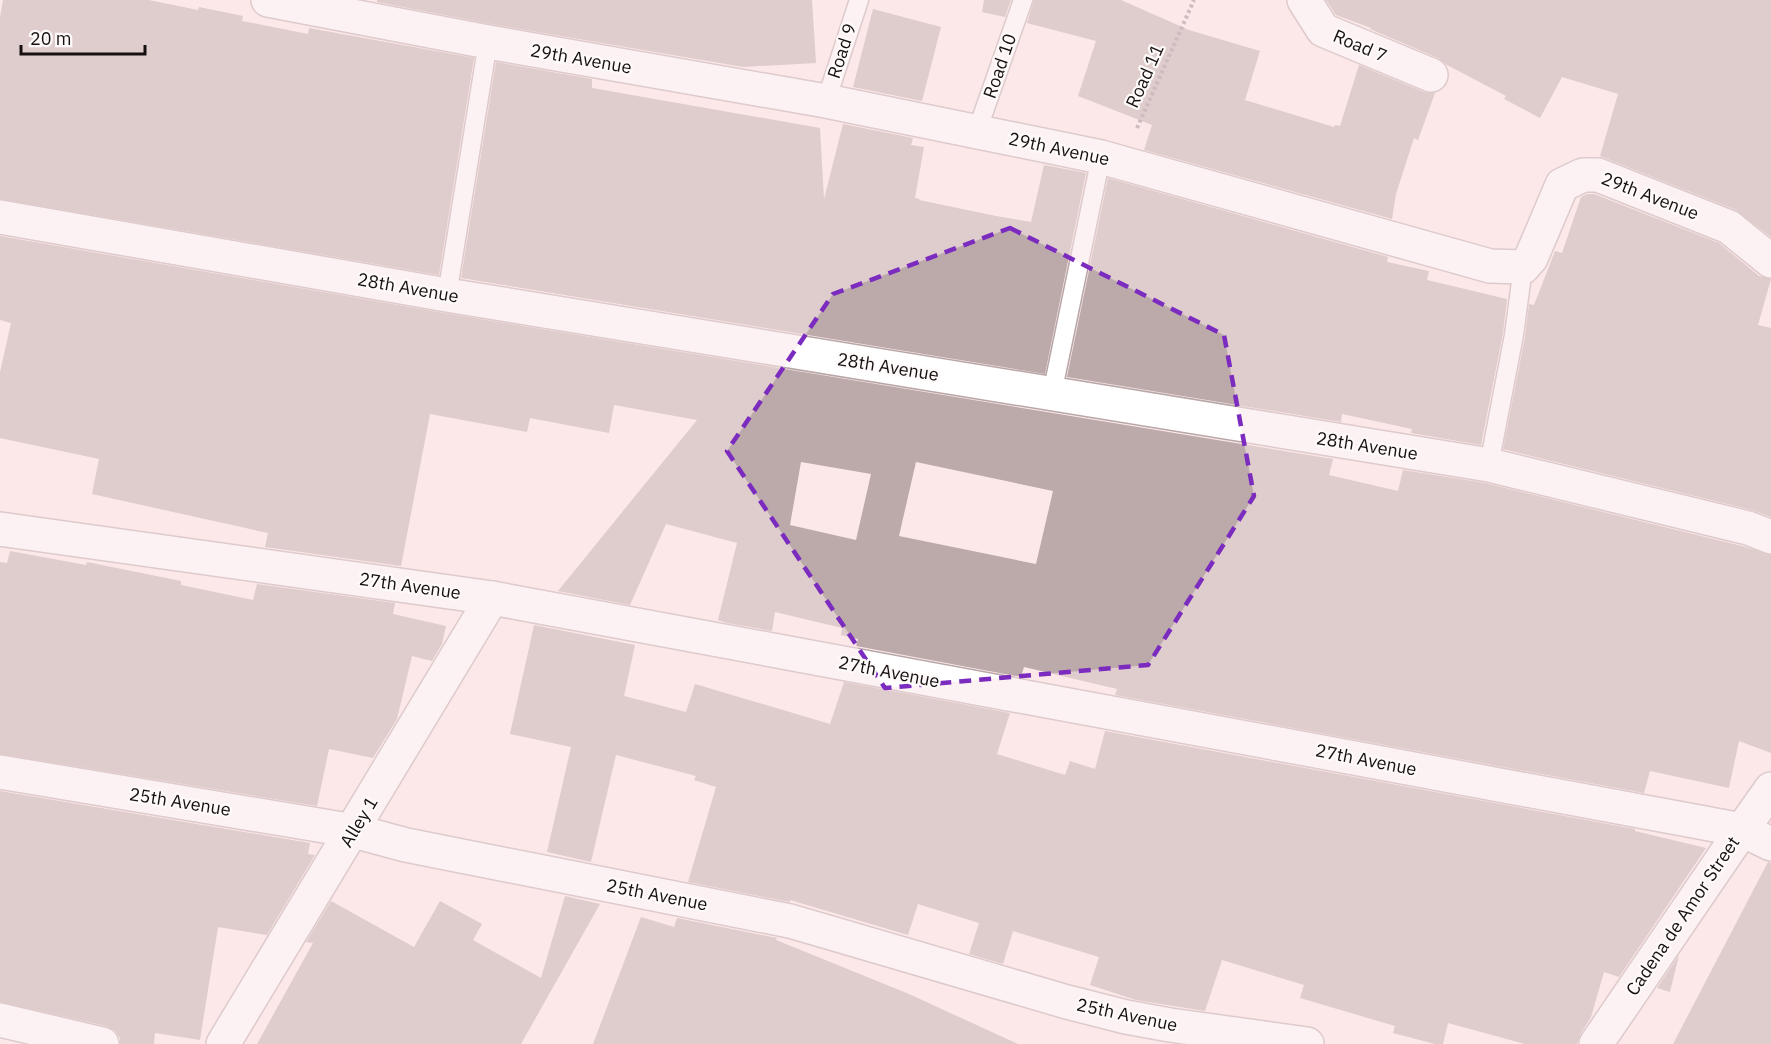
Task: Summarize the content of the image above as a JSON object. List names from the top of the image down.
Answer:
{
  "streets": {
    "street": [
      "Road 7",
      "29th Avenue",
      "28th Avenue",
      "27th Avenue",
      "25th Avenue",
      "Alley 1",
      "Cadena de Amor Street"
    ],
    "lane": ["Road 9", "Road 10"],
    "path": ["Road 11"]
  },
  "crossings": [
    ["Road 9", "29th Avenue"],
    ["29th Avenue", "Road 10"],
    ["29th Avenue", "Road 11"],
    ["27th Avenue", "Alley 1"],
    ["27th Avenue", "Cadena de Amor Street"],
    ["25th Avenue", "Alley 1"]
  ],
  "scale_bar": "20 m"
}
